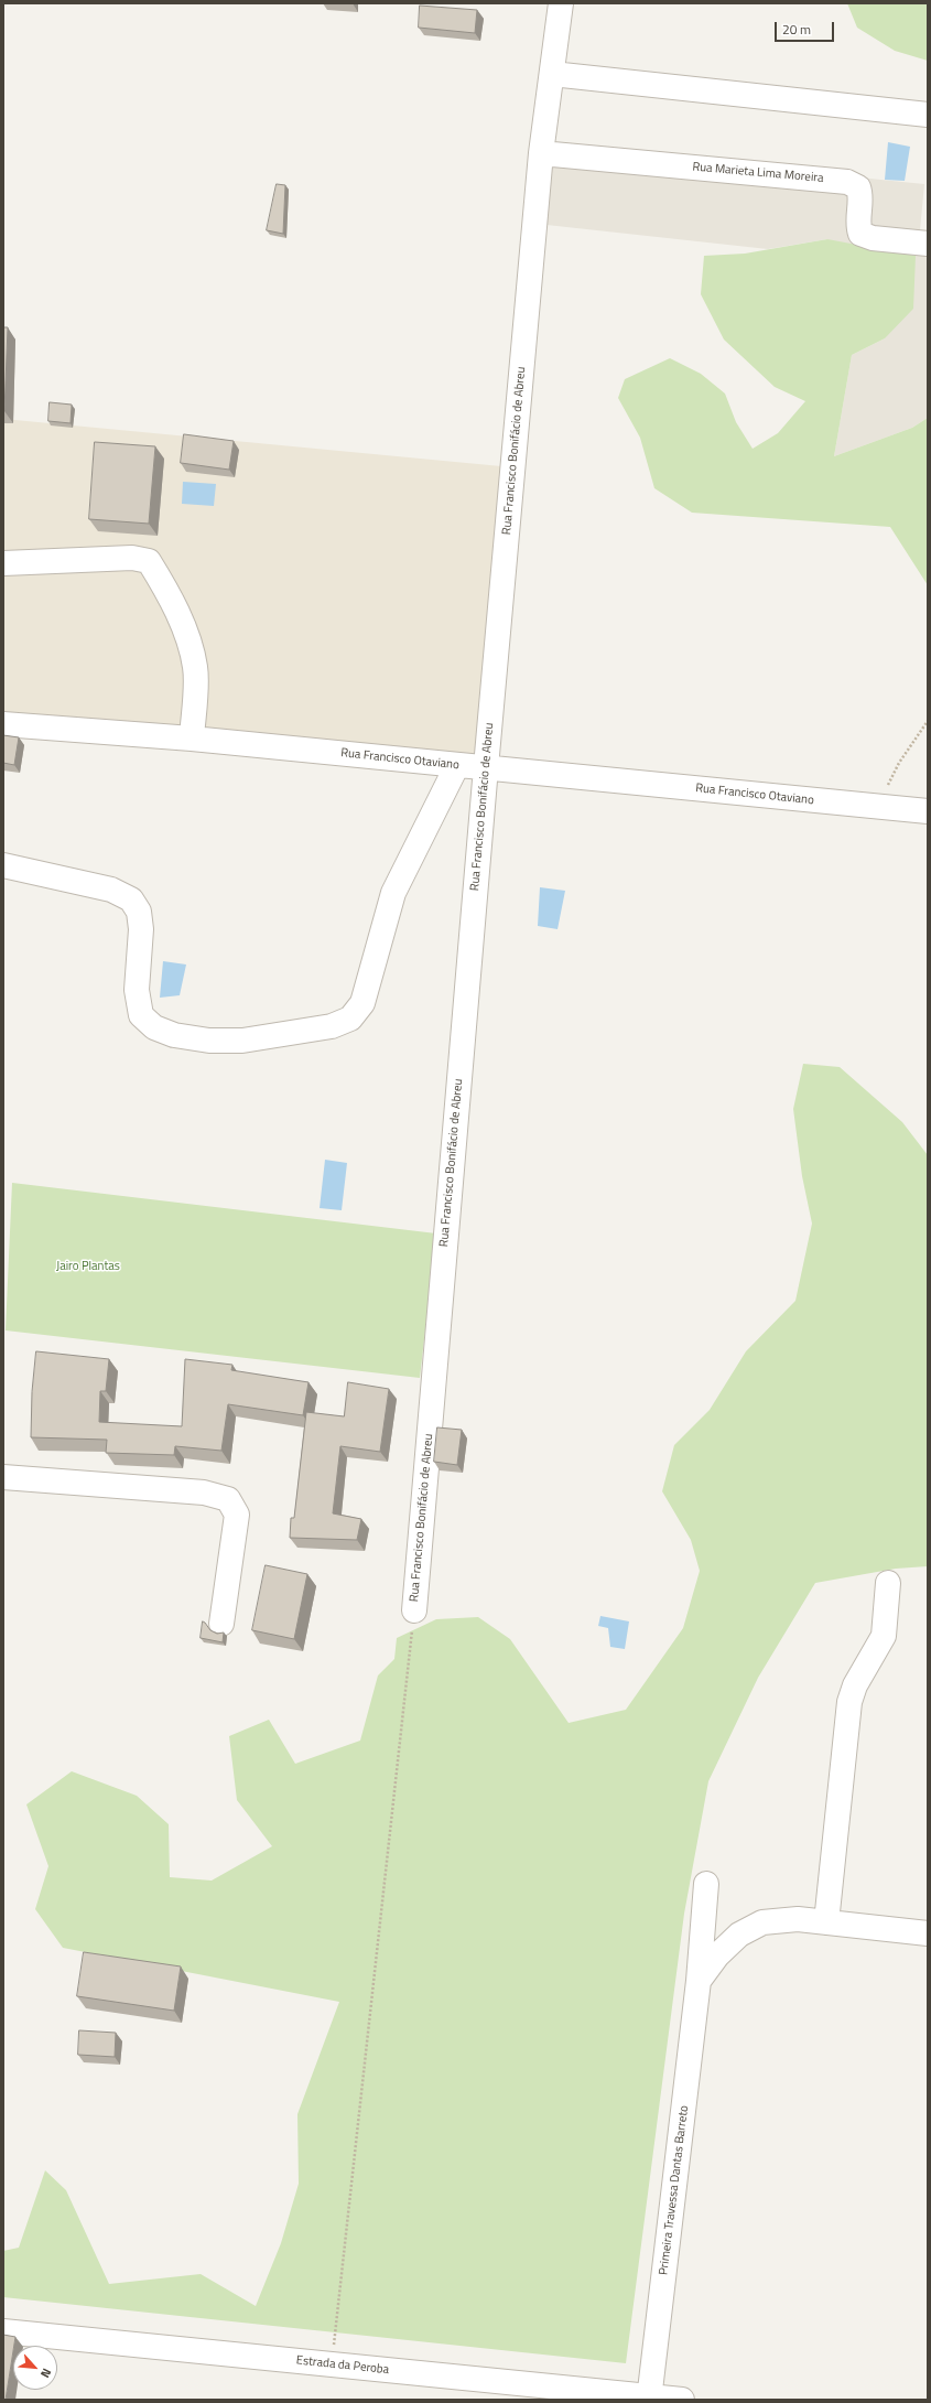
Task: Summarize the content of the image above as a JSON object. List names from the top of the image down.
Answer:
{
  "streets": {
    "street": [
      "Rua Marieta Lima Moreira",
      "Rua Francisco Bonifácio de Abreu",
      "Rua Francisco Otaviano",
      "Primeira Travessa Dantas Barreto",
      "Estrada da Peroba"
    ]
  },
  "crossings": [
    ["Rua Marieta Lima Moreira", "Rua Francisco Bonifácio de Abreu"],
    ["Rua Francisco Bonifácio de Abreu", "Rua Francisco Otaviano"],
    ["Primeira Travessa Dantas Barreto", "Estrada da Peroba"]
  ],
  "parks": ["Jairo Plantas"],
  "scale_bar": "20 m",
  "north": "bottom right"
}
